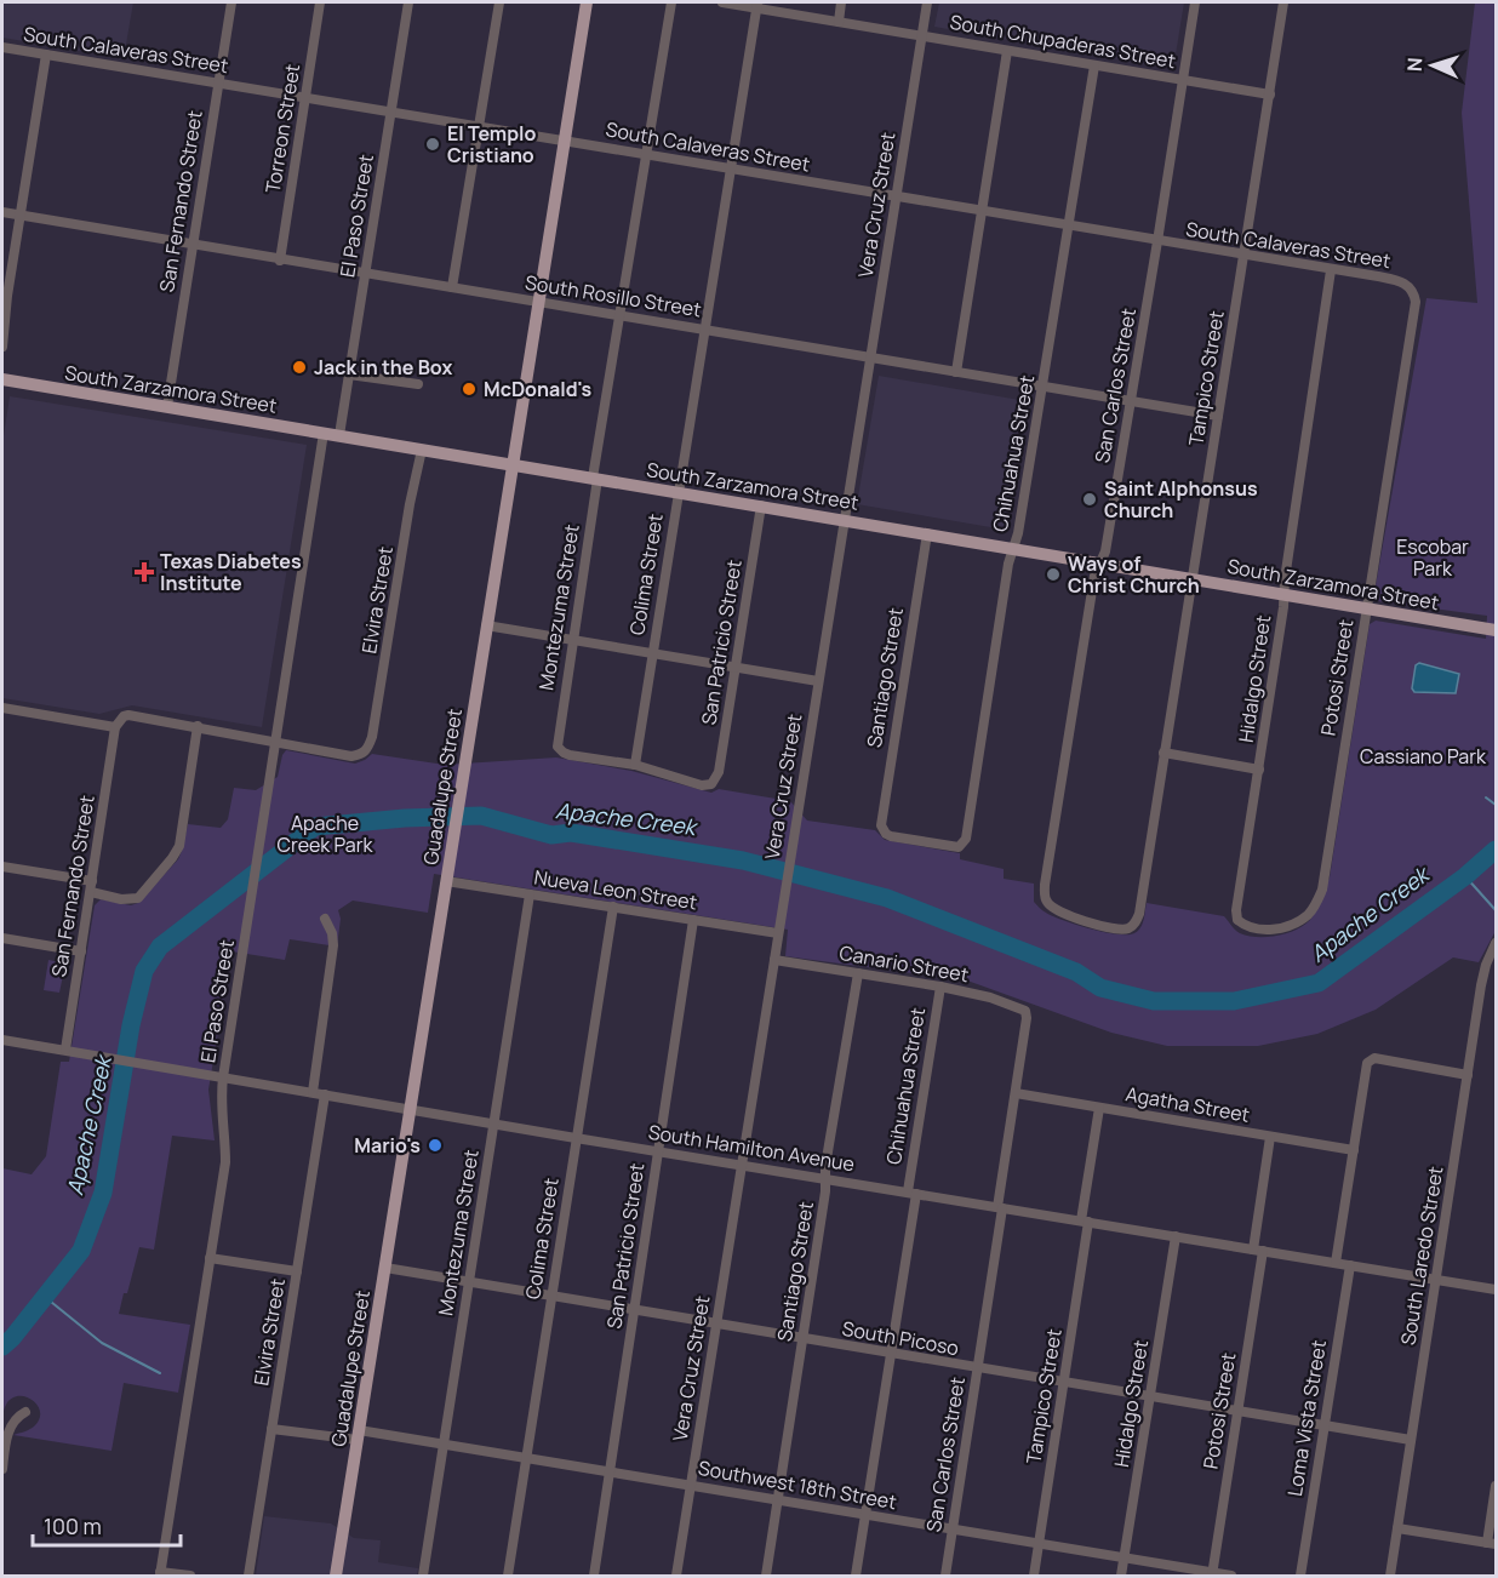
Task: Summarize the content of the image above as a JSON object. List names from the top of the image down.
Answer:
{
  "streets": {
    "main road": ["South Zarzamora Street", "Guadalupe Street"],
    "street": [
      "South Chupaderas Street",
      "South Calaveras Street",
      "Torreon Street",
      "San Fernando Street",
      "Vera Cruz Street",
      "El Paso Street",
      "South Rosillo Street",
      "Tampico Street",
      "San Carlos Street",
      "Chihuahua Street",
      "Colima Street",
      "Elvira Street",
      "Montezuma Street",
      "San Patricio Street",
      "Santiago Street",
      "Potosi Street",
      "Hidalgo Street",
      "Nueva Leon Street",
      "Canario Street",
      "Agatha Street",
      "South Hamilton Avenue",
      "South Laredo Street",
      "South Picoso",
      "Loma Vista Street",
      "Southwest 18th Street"
    ]
  },
  "crossings": [
    ["South Chupaderas Street", "Vera Cruz Street"],
    ["South Chupaderas Street", "Tampico Street"],
    ["South Chupaderas Street", "San Carlos Street"],
    ["South Chupaderas Street", "Chihuahua Street"],
    ["South Chupaderas Street", "Colima Street"],
    ["South Calaveras Street", "Torreon Street"],
    ["South Calaveras Street", "San Fernando Street"],
    ["South Calaveras Street", "Vera Cruz Street"],
    ["South Calaveras Street", "El Paso Street"],
    ["South Calaveras Street", "Tampico Street"],
    ["South Calaveras Street", "San Carlos Street"],
    ["South Calaveras Street", "Chihuahua Street"],
    ["South Calaveras Street", "Colima Street"],
    ["South Calaveras Street", "Montezuma Street"],
    ["South Calaveras Street", "Potosi Street"],
    ["South Calaveras Street", "Hidalgo Street"],
    ["South Calaveras Street", "Guadalupe Street"],
    ["Torreon Street", "South Rosillo Street"],
    ["San Fernando Street", "South Rosillo Street"],
    ["San Fernando Street", "South Zarzamora Street"],
    ["San Fernando Street", "South Hamilton Avenue"],
    ["Vera Cruz Street", "South Rosillo Street"],
    ["Vera Cruz Street", "South Zarzamora Street"],
    ["Vera Cruz Street", "Nueva Leon Street"],
    ["Vera Cruz Street", "Canario Street"],
    ["Vera Cruz Street", "South Hamilton Avenue"],
    ["Vera Cruz Street", "South Picoso"],
    ["Vera Cruz Street", "Southwest 18th Street"],
    ["El Paso Street", "South Rosillo Street"],
    ["El Paso Street", "South Zarzamora Street"],
    ["El Paso Street", "Elvira Street"],
    ["El Paso Street", "South Hamilton Avenue"],
    ["South Rosillo Street", "Tampico Street"],
    ["South Rosillo Street", "San Carlos Street"],
    ["South Rosillo Street", "Chihuahua Street"],
    ["South Rosillo Street", "Colima Street"],
    ["South Rosillo Street", "Montezuma Street"],
    ["South Rosillo Street", "Guadalupe Street"],
    ["Tampico Street", "San Carlos Street"],
    ["Tampico Street", "South Zarzamora Street"],
    ["Tampico Street", "Agatha Street"],
    ["Tampico Street", "South Hamilton Avenue"],
    ["Tampico Street", "South Picoso"],
    ["Tampico Street", "Southwest 18th Street"],
    ["San Carlos Street", "South Zarzamora Street"],
    ["San Carlos Street", "Canario Street"],
    ["San Carlos Street", "Agatha Street"],
    ["San Carlos Street", "South Hamilton Avenue"],
    ["San Carlos Street", "South Picoso"],
    ["San Carlos Street", "Southwest 18th Street"],
    ["South Zarzamora Street", "Chihuahua Street"],
    ["South Zarzamora Street", "Colima Street"],
    ["South Zarzamora Street", "Elvira Street"],
    ["South Zarzamora Street", "Montezuma Street"],
    ["South Zarzamora Street", "San Patricio Street"],
    ["South Zarzamora Street", "Santiago Street"],
    ["South Zarzamora Street", "Potosi Street"],
    ["South Zarzamora Street", "Hidalgo Street"],
    ["South Zarzamora Street", "Guadalupe Street"],
    ["Chihuahua Street", "Santiago Street"],
    ["Chihuahua Street", "Canario Street"],
    ["Chihuahua Street", "South Hamilton Avenue"],
    ["Chihuahua Street", "South Picoso"],
    ["Chihuahua Street", "Southwest 18th Street"],
    ["Colima Street", "Montezuma Street"],
    ["Colima Street", "San Patricio Street"],
    ["Colima Street", "Nueva Leon Street"],
    ["Colima Street", "South Hamilton Avenue"],
    ["Colima Street", "South Picoso"],
    ["Colima Street", "Southwest 18th Street"],
    ["Elvira Street", "South Hamilton Avenue"],
    ["Elvira Street", "Southwest 18th Street"],
    ["Montezuma Street", "San Patricio Street"],
    ["Montezuma Street", "Nueva Leon Street"],
    ["Montezuma Street", "South Hamilton Avenue"],
    ["Montezuma Street", "South Picoso"],
    ["Montezuma Street", "Southwest 18th Street"],
    ["San Patricio Street", "Nueva Leon Street"],
    ["San Patricio Street", "South Hamilton Avenue"],
    ["San Patricio Street", "South Picoso"],
    ["San Patricio Street", "Southwest 18th Street"],
    ["Santiago Street", "Canario Street"],
    ["Santiago Street", "South Hamilton Avenue"],
    ["Santiago Street", "South Picoso"],
    ["Santiago Street", "Southwest 18th Street"],
    ["Potosi Street", "Hidalgo Street"],
    ["Potosi Street", "Agatha Street"],
    ["Potosi Street", "South Hamilton Avenue"],
    ["Potosi Street", "South Picoso"],
    ["Potosi Street", "Southwest 18th Street"],
    ["Hidalgo Street", "South Hamilton Avenue"],
    ["Hidalgo Street", "South Picoso"],
    ["Hidalgo Street", "Southwest 18th Street"],
    ["Guadalupe Street", "Nueva Leon Street"],
    ["Guadalupe Street", "South Hamilton Avenue"],
    ["Guadalupe Street", "South Picoso"],
    ["Guadalupe Street", "Southwest 18th Street"],
    ["South Hamilton Avenue", "South Laredo Street"],
    ["South Hamilton Avenue", "Loma Vista Street"],
    ["South Laredo Street", "South Picoso"],
    ["South Picoso", "Loma Vista Street"]
  ],
  "water": ["Apache Creek"],
  "parks": ["Escobar Park", "Cassiano Park", "Apache Creek Park"],
  "places": {
    "other": [
      "El Templo Cristiano",
      "Jack in the Box",
      "McDonald's",
      "Saint Alphonsus Church",
      "Ways of Christ Church",
      "Mario's"
    ],
    "health": ["Texas Diabetes Institute"]
  },
  "scale_bar": "100 m",
  "north": "left"
}
